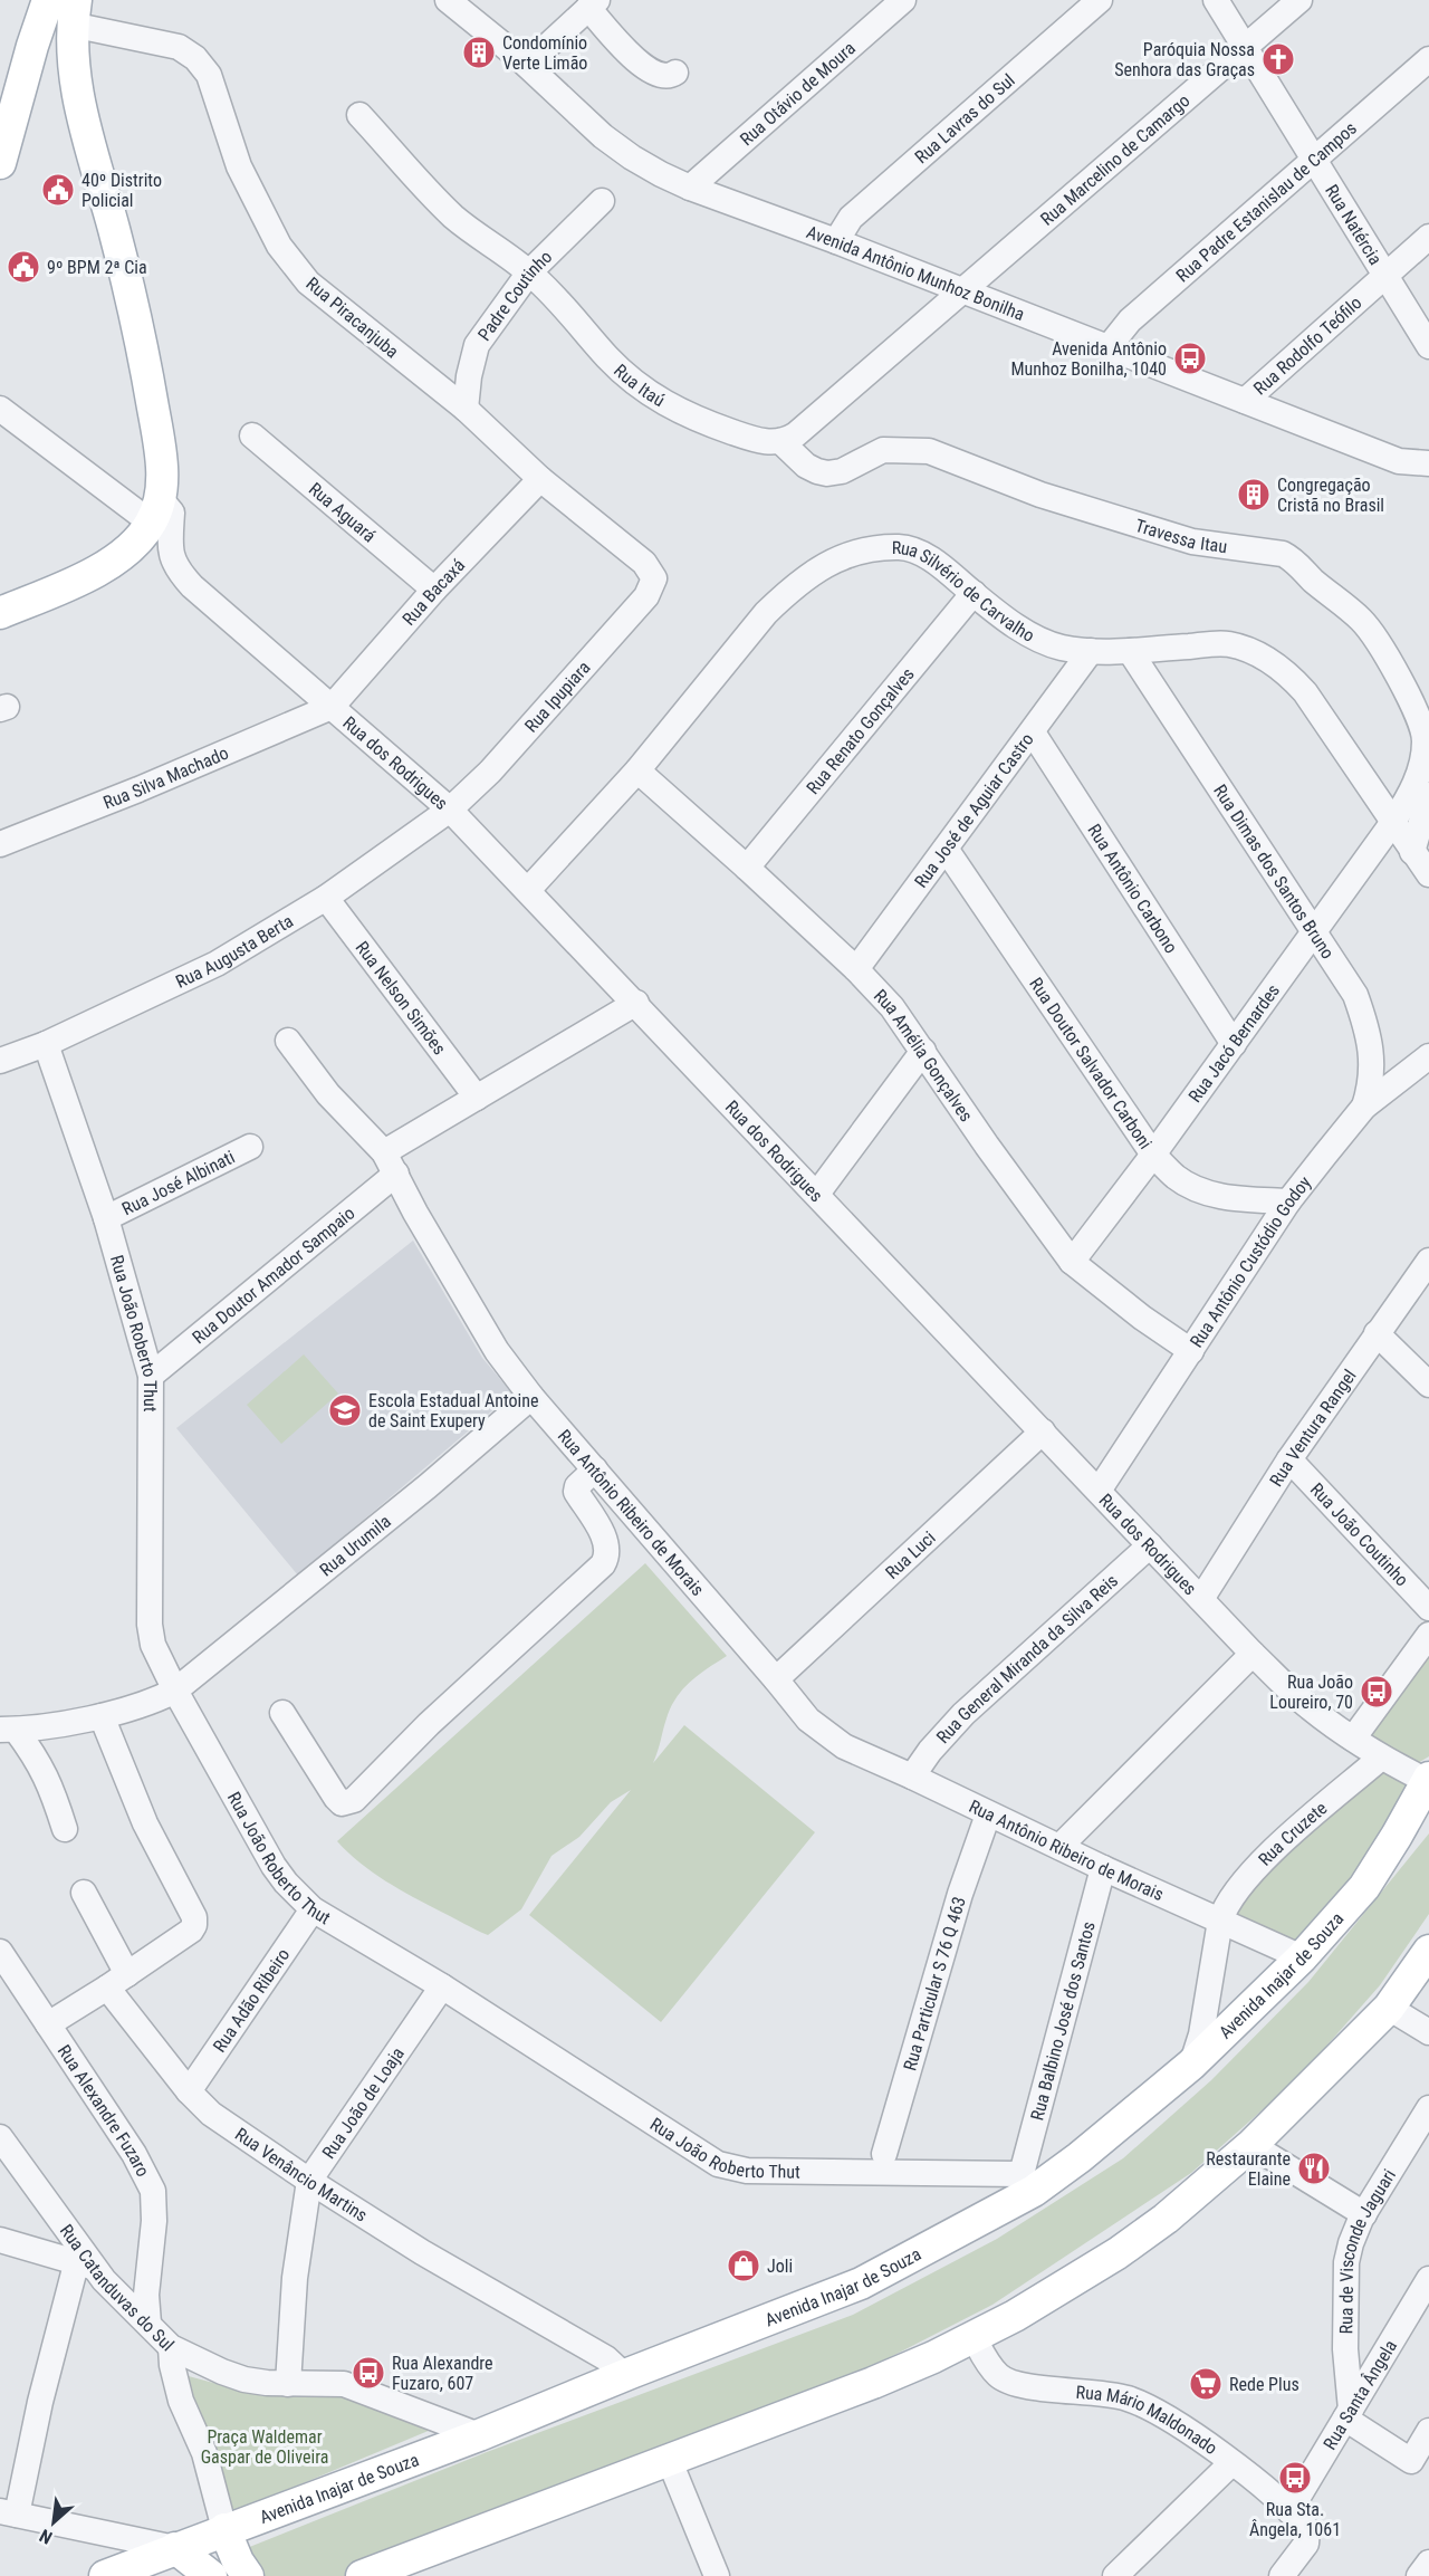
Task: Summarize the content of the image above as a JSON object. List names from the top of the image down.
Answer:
{
  "streets": {
    "main road": ["Avenida Inajar de Souza"],
    "street": [
      "Rua Otávio de Moura",
      "Rua Lavras do Sul",
      "Rua Marcelino de Camargo",
      "Rua Padre Estanislau de Campos",
      "Rua Natércia",
      "Avenida Antônio Munhoz Bonilha",
      "Padre Coutinho",
      "Rua Piracanjuba",
      "Rua Rodolfo Teófilo",
      "Rua Itaú",
      "Rua Aguará",
      "Travessa Itau",
      "Rua Bacaxá",
      "Rua Silvério de Carvalho",
      "Rua Ipupiara",
      "Rua Renato Gonçalves",
      "Rua dos Rodrigues",
      "Rua Silva Machado",
      "Rua José de Aguiar Castro",
      "Rua Dimas dos Santos Bruno",
      "Rua Antônio Carbono",
      "Rua Augusta Berta",
      "Rua Nelson Simões",
      "Rua Jacó Bernardes",
      "Rua Amélia Gonçalves",
      "Rua Doutor Salvador Carboni",
      "Rua José Albinati",
      "Rua Antônio Custódio Godoy",
      "Rua Doutor Amador Sampaio",
      "Rua João Roberto Thut",
      "Rua Ventura Rangel",
      "Rua Antônio Ribeiro de Morais",
      "Rua João Coutinho",
      "Rua Urumila",
      "Rua Luci",
      "Rua General Miranda da Silva Reis",
      "Rua Cruzete",
      "Rua Particular S 76 Q 463",
      "Rua Adão Ribeiro",
      "Rua Balbino José dos Santos",
      "Rua João de Loaja",
      "Rua Alexandre Fuzaro",
      "Rua Venâncio Martins",
      "Rua de Visconde Jaguari",
      "Rua Catanduvas do Sul",
      "Rua Santa Ângela",
      "Rua Mário Maldonado"
    ]
  },
  "crossings": [
    ["Rua Otávio de Moura", "Avenida Antônio Munhoz Bonilha"],
    ["Rua Lavras do Sul", "Avenida Antônio Munhoz Bonilha"],
    ["Rua Marcelino de Camargo", "Rua Natércia"],
    ["Rua Marcelino de Camargo", "Avenida Antônio Munhoz Bonilha"],
    ["Rua Padre Estanislau de Campos", "Rua Natércia"],
    ["Rua Padre Estanislau de Campos", "Avenida Antônio Munhoz Bonilha"],
    ["Rua Natércia", "Rua Rodolfo Teófilo"],
    ["Avenida Antônio Munhoz Bonilha", "Rua Rodolfo Teófilo"],
    ["Padre Coutinho", "Rua Piracanjuba"],
    ["Padre Coutinho", "Rua Itaú"],
    ["Rua Piracanjuba", "Rua Bacaxá"],
    ["Rua Piracanjuba", "Rua Ipupiara"],
    ["Rua Itaú", "Travessa Itau"],
    ["Rua Aguará", "Rua Bacaxá"],
    ["Travessa Itau", "Rua Silvério de Carvalho"],
    ["Travessa Itau", "Rua Jacó Bernardes"],
    ["Rua Bacaxá", "Rua dos Rodrigues"],
    ["Rua Bacaxá", "Rua Silva Machado"],
    ["Rua Silvério de Carvalho", "Rua Renato Gonçalves"],
    ["Rua Silvério de Carvalho", "Rua dos Rodrigues"],
    ["Rua Silvério de Carvalho", "Rua José de Aguiar Castro"],
    ["Rua Silvério de Carvalho", "Rua Dimas dos Santos Bruno"],
    ["Rua Silvério de Carvalho", "Rua Jacó Bernardes"],
    ["Rua Silvério de Carvalho", "Rua Amélia Gonçalves"],
    ["Rua Ipupiara", "Rua dos Rodrigues"],
    ["Rua Ipupiara", "Rua Augusta Berta"],
    ["Rua Renato Gonçalves", "Rua Amélia Gonçalves"],
    ["Rua dos Rodrigues", "Rua Silva Machado"],
    ["Rua dos Rodrigues", "Rua Augusta Berta"],
    ["Rua dos Rodrigues", "Rua Antônio Custódio Godoy"],
    ["Rua dos Rodrigues", "Rua Ventura Rangel"],
    ["Rua dos Rodrigues", "Rua Luci"],
    ["Rua dos Rodrigues", "Rua General Miranda da Silva Reis"],
    ["Rua dos Rodrigues", "Rua Cruzete"],
    ["Rua dos Rodrigues", "Avenida Inajar de Souza"],
    ["Rua José de Aguiar Castro", "Rua Antônio Carbono"],
    ["Rua José de Aguiar Castro", "Rua Amélia Gonçalves"],
    ["Rua José de Aguiar Castro", "Rua Doutor Salvador Carboni"],
    ["Rua Dimas dos Santos Bruno", "Rua Jacó Bernardes"],
    ["Rua Dimas dos Santos Bruno", "Rua Antônio Custódio Godoy"],
    ["Rua Antônio Carbono", "Rua Jacó Bernardes"],
    ["Rua Augusta Berta", "Rua Nelson Simões"],
    ["Rua Augusta Berta", "Rua João Roberto Thut"],
    ["Rua Jacó Bernardes", "Rua Amélia Gonçalves"],
    ["Rua Jacó Bernardes", "Rua Doutor Salvador Carboni"],
    ["Rua Amélia Gonçalves", "Rua Antônio Custódio Godoy"],
    ["Rua Doutor Salvador Carboni", "Rua Antônio Custódio Godoy"],
    ["Rua José Albinati", "Rua João Roberto Thut"],
    ["Rua Doutor Amador Sampaio", "Rua João Roberto Thut"],
    ["Rua Doutor Amador Sampaio", "Rua Antônio Ribeiro de Morais"],
    ["Rua João Roberto Thut", "Rua Urumila"],
    ["Rua João Roberto Thut", "Avenida Inajar de Souza"],
    ["Rua João Roberto Thut", "Rua Adão Ribeiro"],
    ["Rua João Roberto Thut", "Rua Balbino José dos Santos"],
    ["Rua João Roberto Thut", "Rua João de Loaja"],
    ["Rua Ventura Rangel", "Rua João Coutinho"],
    ["Rua Antônio Ribeiro de Morais", "Rua Urumila"],
    ["Rua Antônio Ribeiro de Morais", "Rua Luci"],
    ["Rua Antônio Ribeiro de Morais", "Rua General Miranda da Silva Reis"],
    ["Rua Antônio Ribeiro de Morais", "Rua Cruzete"],
    ["Rua Antônio Ribeiro de Morais", "Avenida Inajar de Souza"],
    ["Rua Antônio Ribeiro de Morais", "Rua Particular S 76 Q 463"],
    ["Rua Antônio Ribeiro de Morais", "Rua Balbino José dos Santos"],
    ["Rua Cruzete", "Avenida Inajar de Souza"],
    ["Avenida Inajar de Souza", "Rua Balbino José dos Santos"],
    ["Avenida Inajar de Souza", "Rua Venâncio Martins"],
    ["Avenida Inajar de Souza", "Rua Catanduvas do Sul"],
    ["Rua Adão Ribeiro", "Rua Venâncio Martins"],
    ["Rua João de Loaja", "Rua Venâncio Martins"],
    ["Rua Alexandre Fuzaro", "Rua Catanduvas do Sul"],
    ["Rua de Visconde Jaguari", "Rua Santa Ângela"],
    ["Rua Santa Ângela", "Rua Mário Maldonado"]
  ],
  "parks": ["Praça Waldemar Gaspar de Oliveira"],
  "places": {
    "building": ["Condomínio Verte Limão", "Congregação Cristã no Brasil"],
    "church": ["Paróquia Nossa Senhora das Graças"],
    "public building": ["40º Distrito Policial", "9º BPM 2ª Cia"],
    "bus stop": [
      "Avenida Antônio Munhoz Bonilha, 1040",
      "Rua João Loureiro, 70",
      "Rua Alexandre Fuzaro, 607",
      "Rua Sta. Ângela, 1061"
    ],
    "school or university": ["Escola Estadual Antoine de Saint Exupery"],
    "restaurant": ["Restaurante Elaine"],
    "shop": ["Joli"],
    "supermarket": ["Rede Plus"]
  },
  "north": "bottom left"
}
